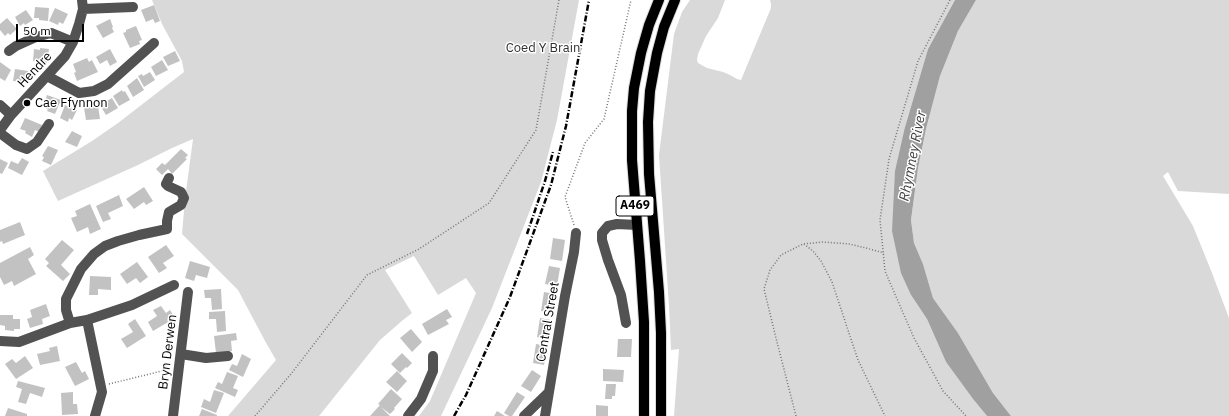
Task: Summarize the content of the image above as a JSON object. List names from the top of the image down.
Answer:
{
  "streets": {
    "main road": ["A469"],
    "street": ["Hendre", "Central Street", "Bryn Derwen"]
  },
  "water": ["Rhymney River"],
  "parks": ["Coed Y Brain"],
  "places": ["Cae Ffynnon"],
  "scale_bar": "50 m"
}
